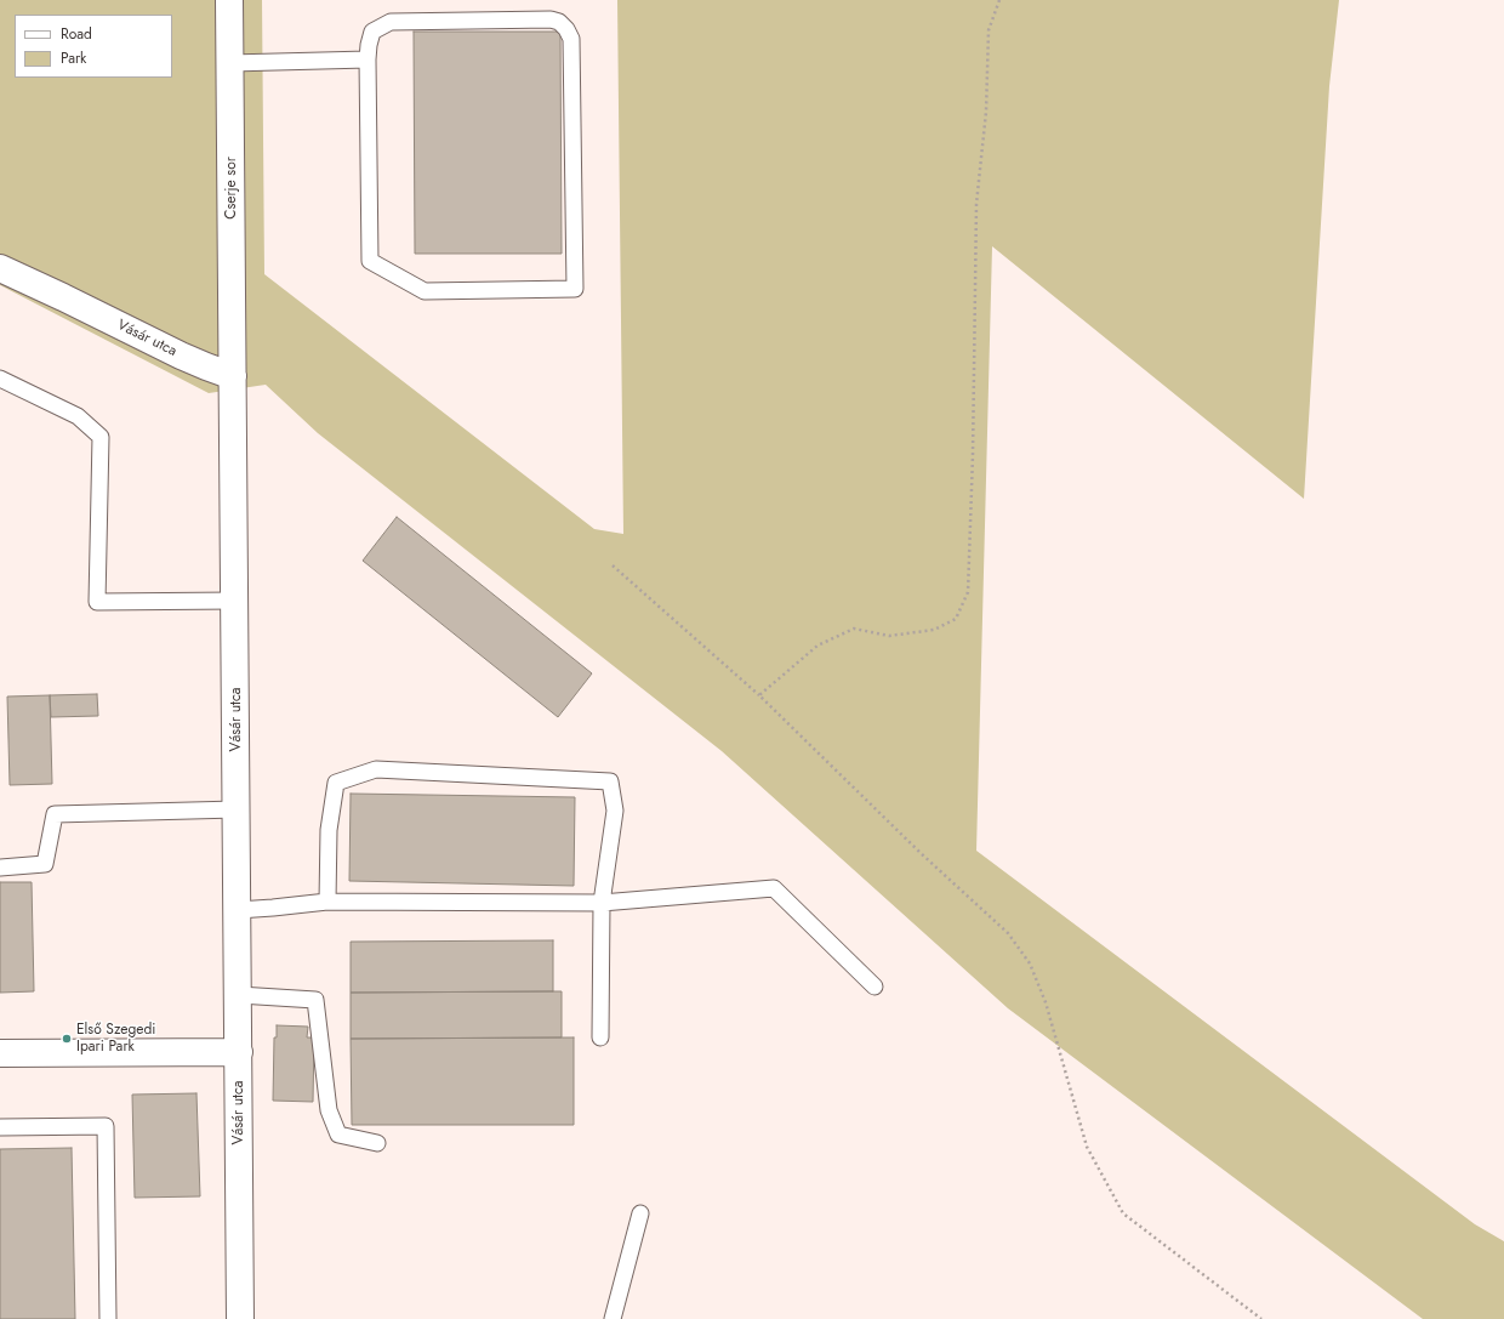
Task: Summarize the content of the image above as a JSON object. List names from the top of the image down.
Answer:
{
  "streets": {
    "street": ["Cserje sor", "Vásár utca"]
  },
  "crossings": [
    ["Cserje sor", "Vásár utca"]
  ],
  "places": ["Első Szegedi Ipari Park"],
  "legend": ["Road", "Park"]
}
